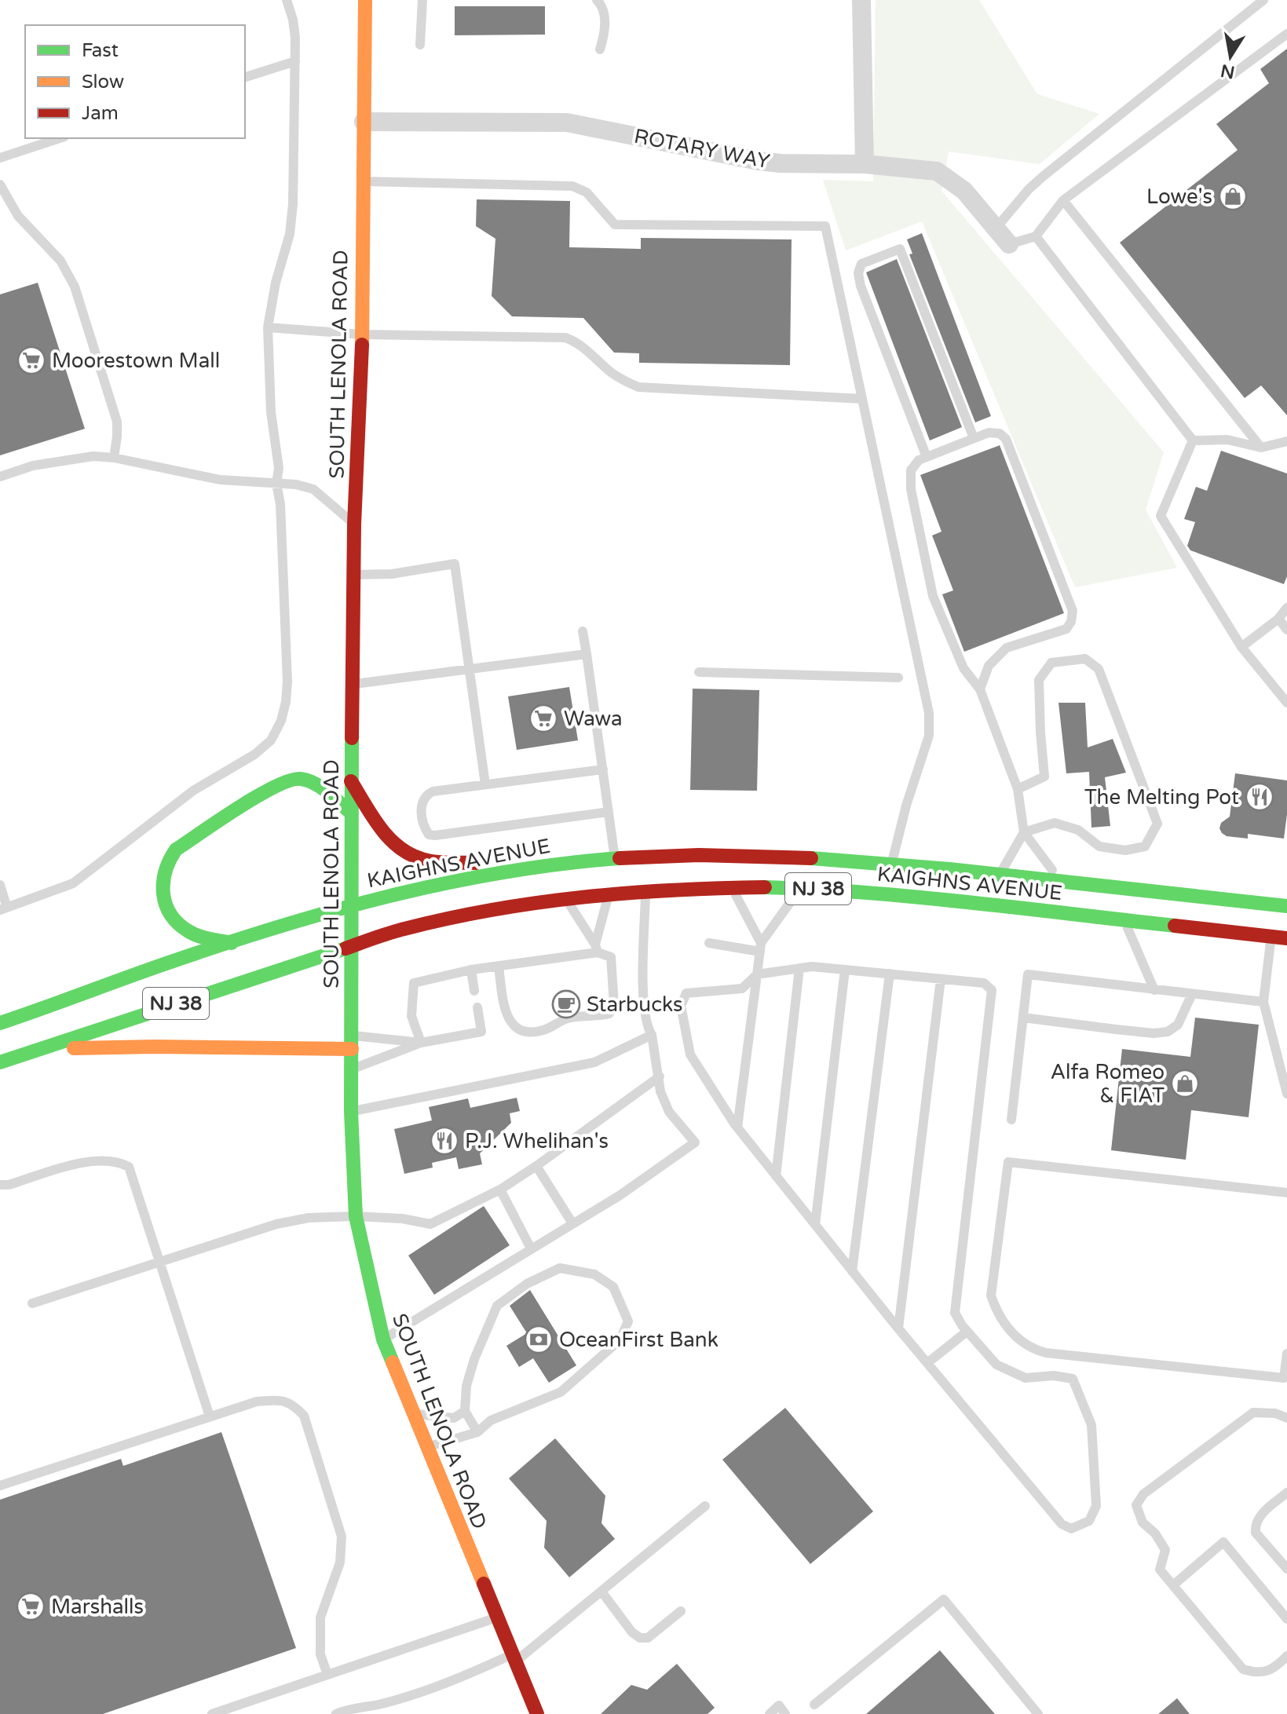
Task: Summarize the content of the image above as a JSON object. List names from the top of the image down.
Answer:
{
  "streets": {
    "main road": ["SOUTH LENOLA ROAD", "KAIGHNS AVENUE", "NJ 38"],
    "street": ["ROTARY WAY"]
  },
  "crossings": [
    ["ROTARY WAY", "SOUTH LENOLA ROAD"],
    ["SOUTH LENOLA ROAD", "KAIGHNS AVENUE"],
    ["SOUTH LENOLA ROAD", "NJ 38"],
    ["KAIGHNS AVENUE", "NJ 38"]
  ],
  "places": {
    "shop": ["Lowe's", "Alfa Romeo & FIAT"],
    "supermarket": ["Moorestown Mall", "Wawa", "Marshalls"],
    "restaurant": ["The Melting Pot", "P.J. Whelihan's"],
    "cafe": ["Starbucks"],
    "bank": ["OceanFirst Bank"]
  },
  "legend": ["Fast", "Slow", "Jam"],
  "north": "bottom"
}
